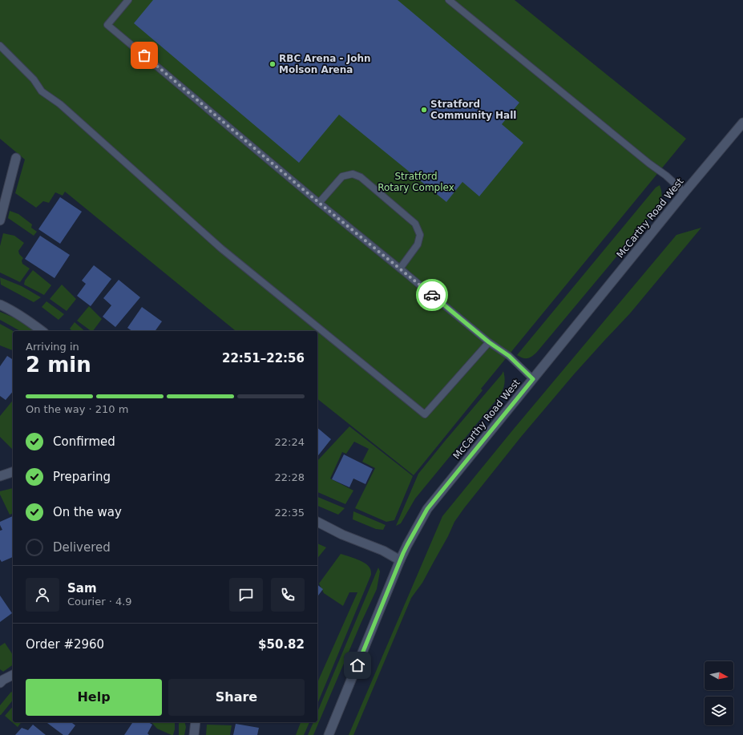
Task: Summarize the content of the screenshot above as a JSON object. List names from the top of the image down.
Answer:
{
  "streets": {
    "street": ["McCarthy Road West"]
  },
  "parks": ["Stratford Rotary Complex"],
  "places": ["RBC Arena - John Molson Arena", "Stratford Community Hall"],
  "north": "right",
  "page": {
    "heading": ["2 min", "Arriving in", "22:51–22:56"],
    "panel": [
      "Sam",
      "Courier · 4.9",
      "Order #2960",
      "$50.82"
    ],
    "bar": "On the way · 210 m",
    "list": [
      ["Confirmed", "22:24"],
      ["Preparing", "22:28"],
      ["On the way", "22:35"],
      "Delivered"
    ],
    "buttons": ["Help", "Share"]
  }
}
